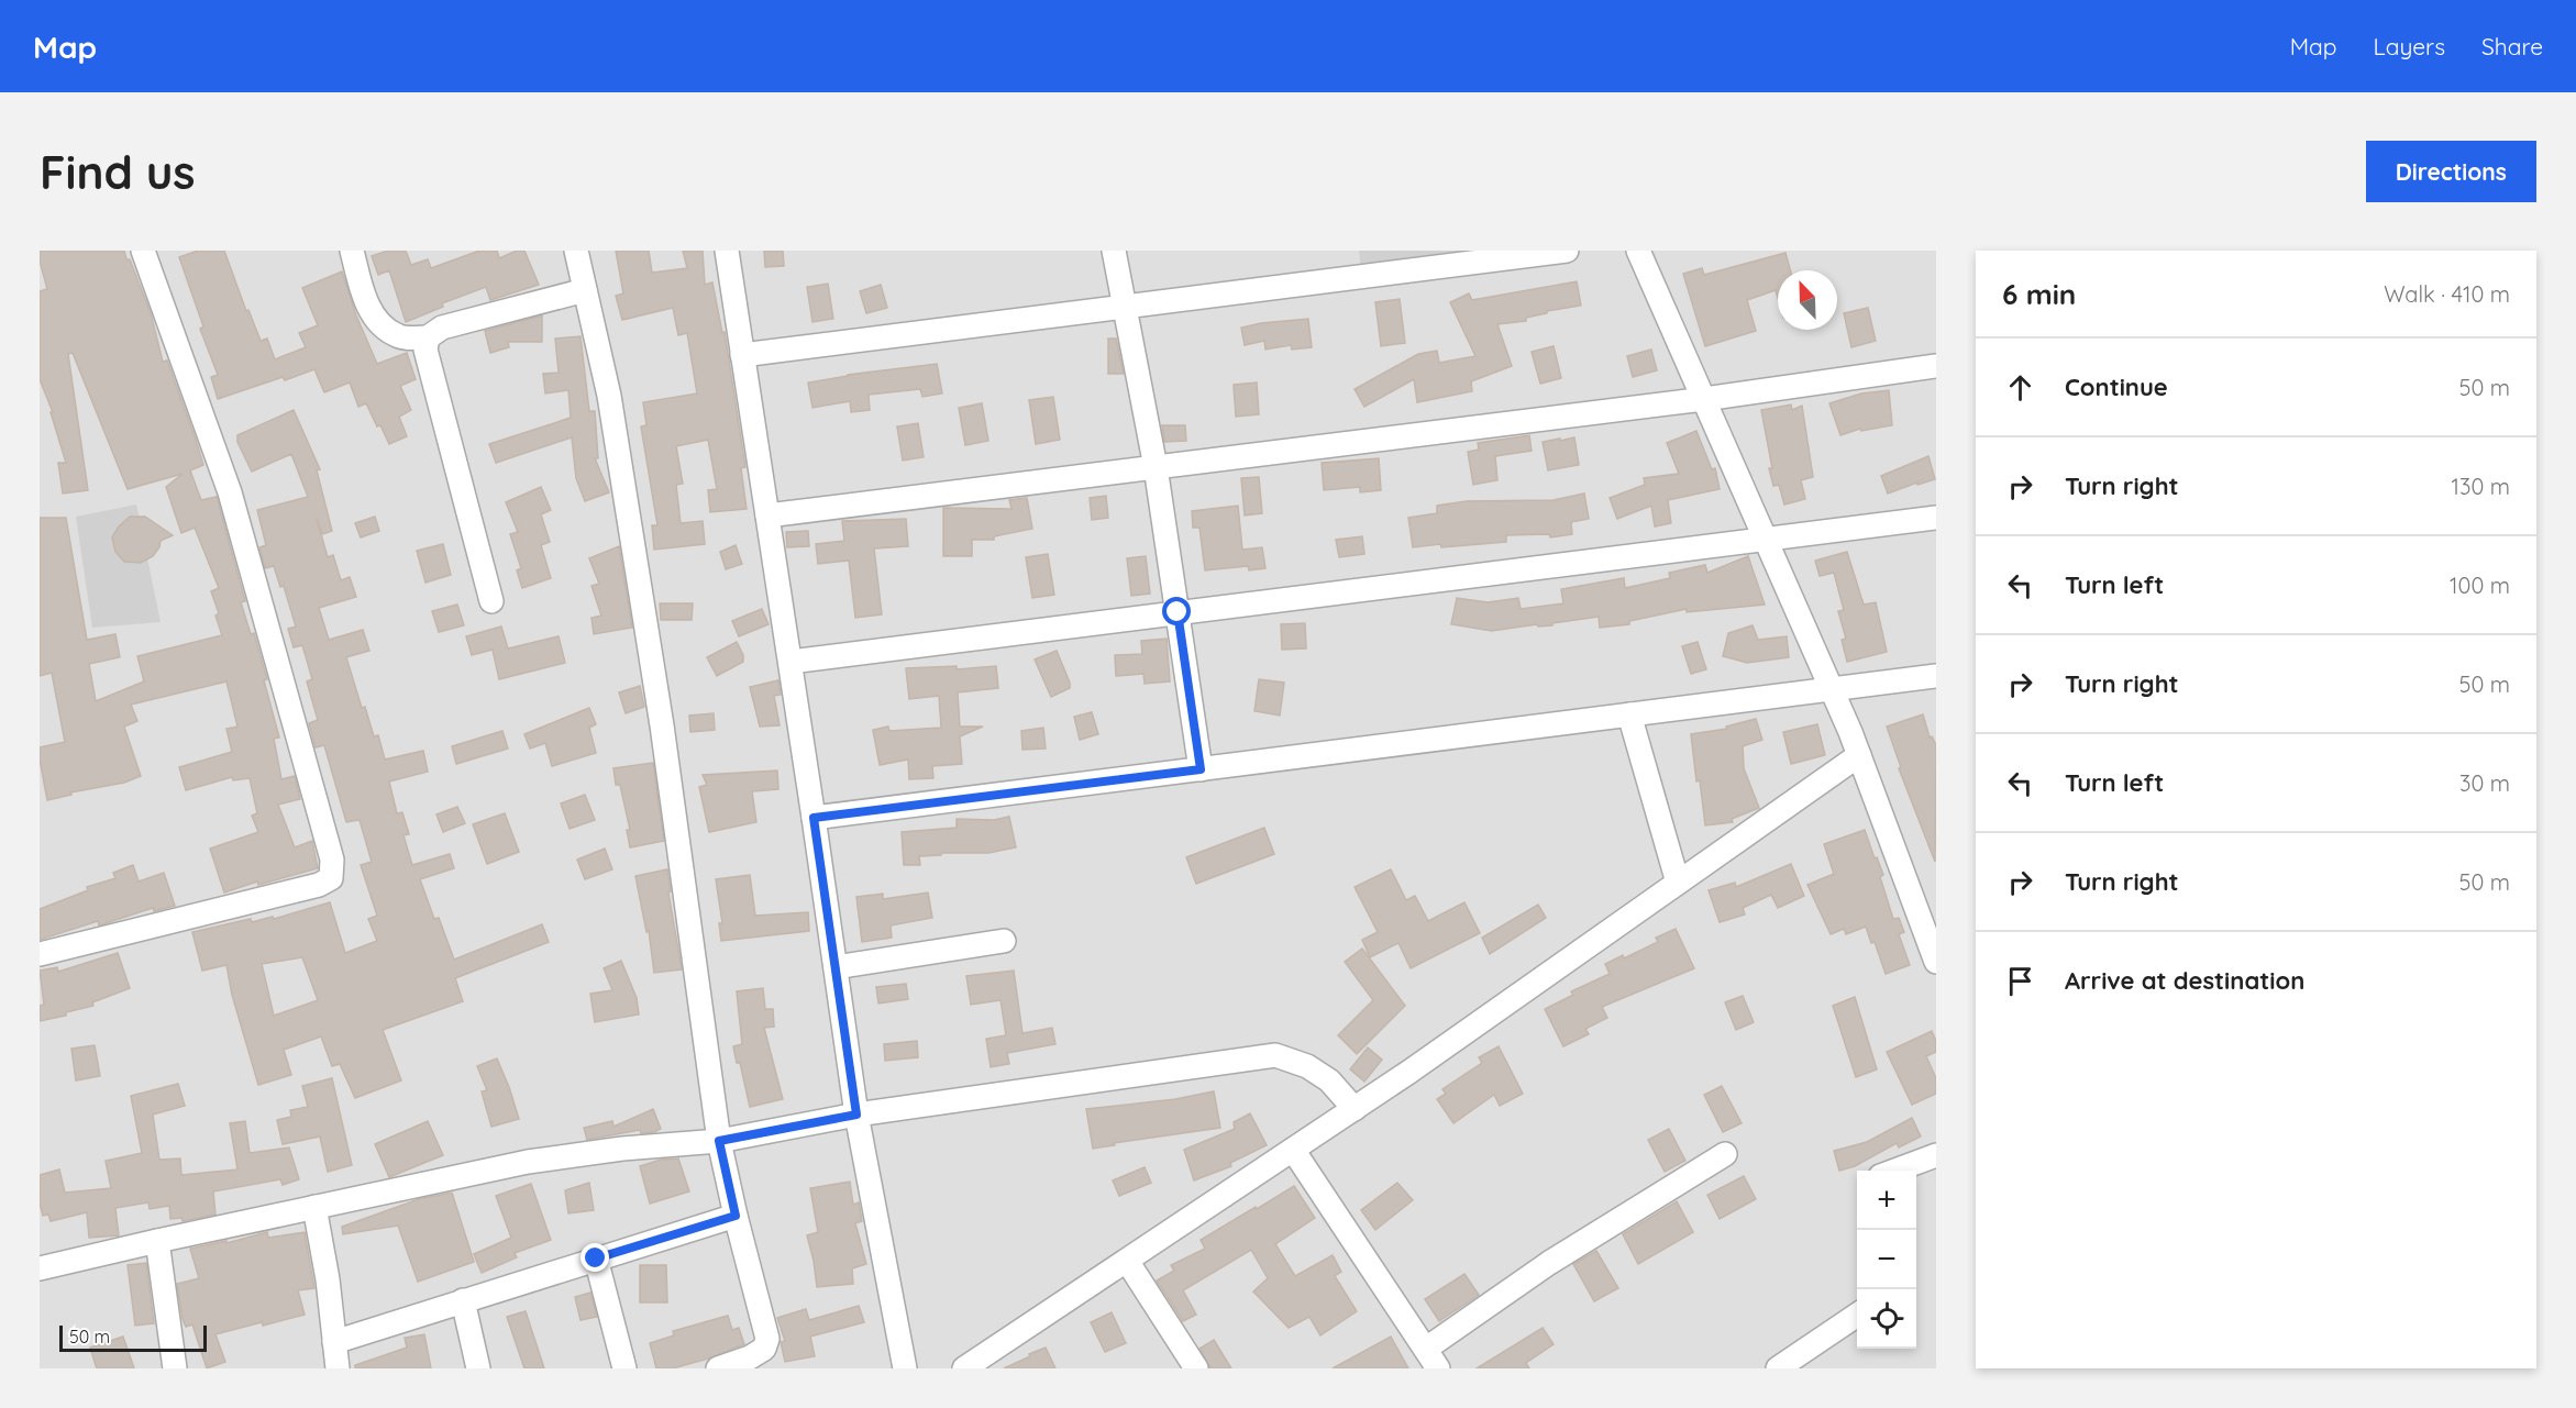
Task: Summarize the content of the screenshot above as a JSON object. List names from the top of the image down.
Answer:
{
  "scale_bar": "50 m",
  "north": "top left",
  "page": {
    "header": "Map",
    "nav": ["Map", "Layers", "Share"],
    "buttons": "Directions",
    "title": "Find us",
    "heading": ["6 min", "Walk · 410 m"],
    "list": [
      ["Continue", "50 m"],
      ["Turn right", "130 m"],
      ["Turn left", "100 m"],
      ["Turn right", "50 m"],
      ["Turn left", "30 m"],
      ["Turn right", "50 m"],
      "Arrive at destination"
    ],
    "map_buttons": ["+", "−"],
    "scale": "50 m"
  }
}
